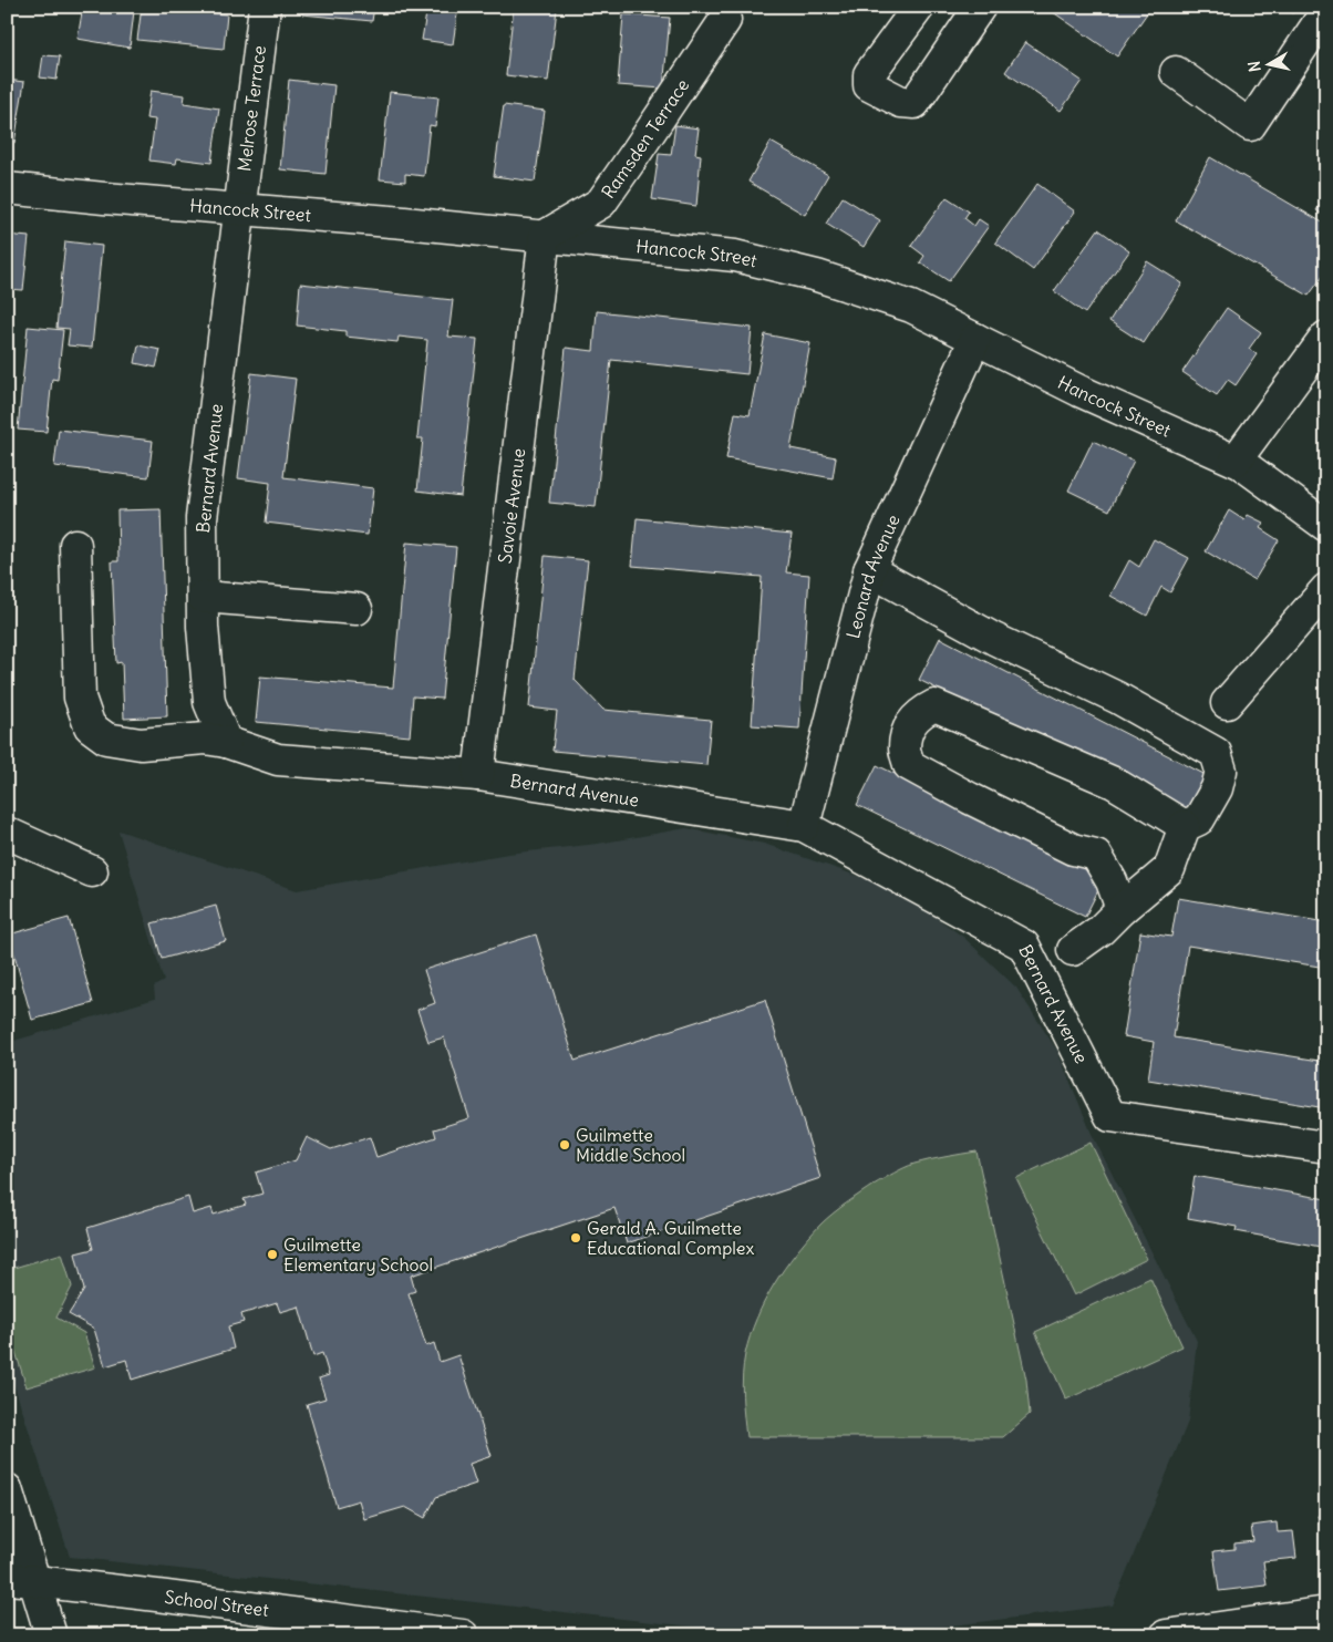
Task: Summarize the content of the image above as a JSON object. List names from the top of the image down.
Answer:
{
  "streets": {
    "street": [
      "Melrose Terrace",
      "Ramsden Terrace",
      "Hancock Street",
      "Bernard Avenue",
      "Savoie Avenue",
      "Leonard Avenue",
      "School Street"
    ]
  },
  "crossings": [
    ["Melrose Terrace", "Hancock Street"],
    ["Melrose Terrace", "Bernard Avenue"],
    ["Ramsden Terrace", "Hancock Street"],
    ["Ramsden Terrace", "Savoie Avenue"],
    ["Hancock Street", "Bernard Avenue"],
    ["Hancock Street", "Savoie Avenue"],
    ["Hancock Street", "Leonard Avenue"],
    ["Bernard Avenue", "Savoie Avenue"],
    ["Bernard Avenue", "Leonard Avenue"]
  ],
  "places": ["Guilmette Middle School", "Gerald A. Guilmette Educational Complex", "Guilmette Elementary School"],
  "north": "left"
}
